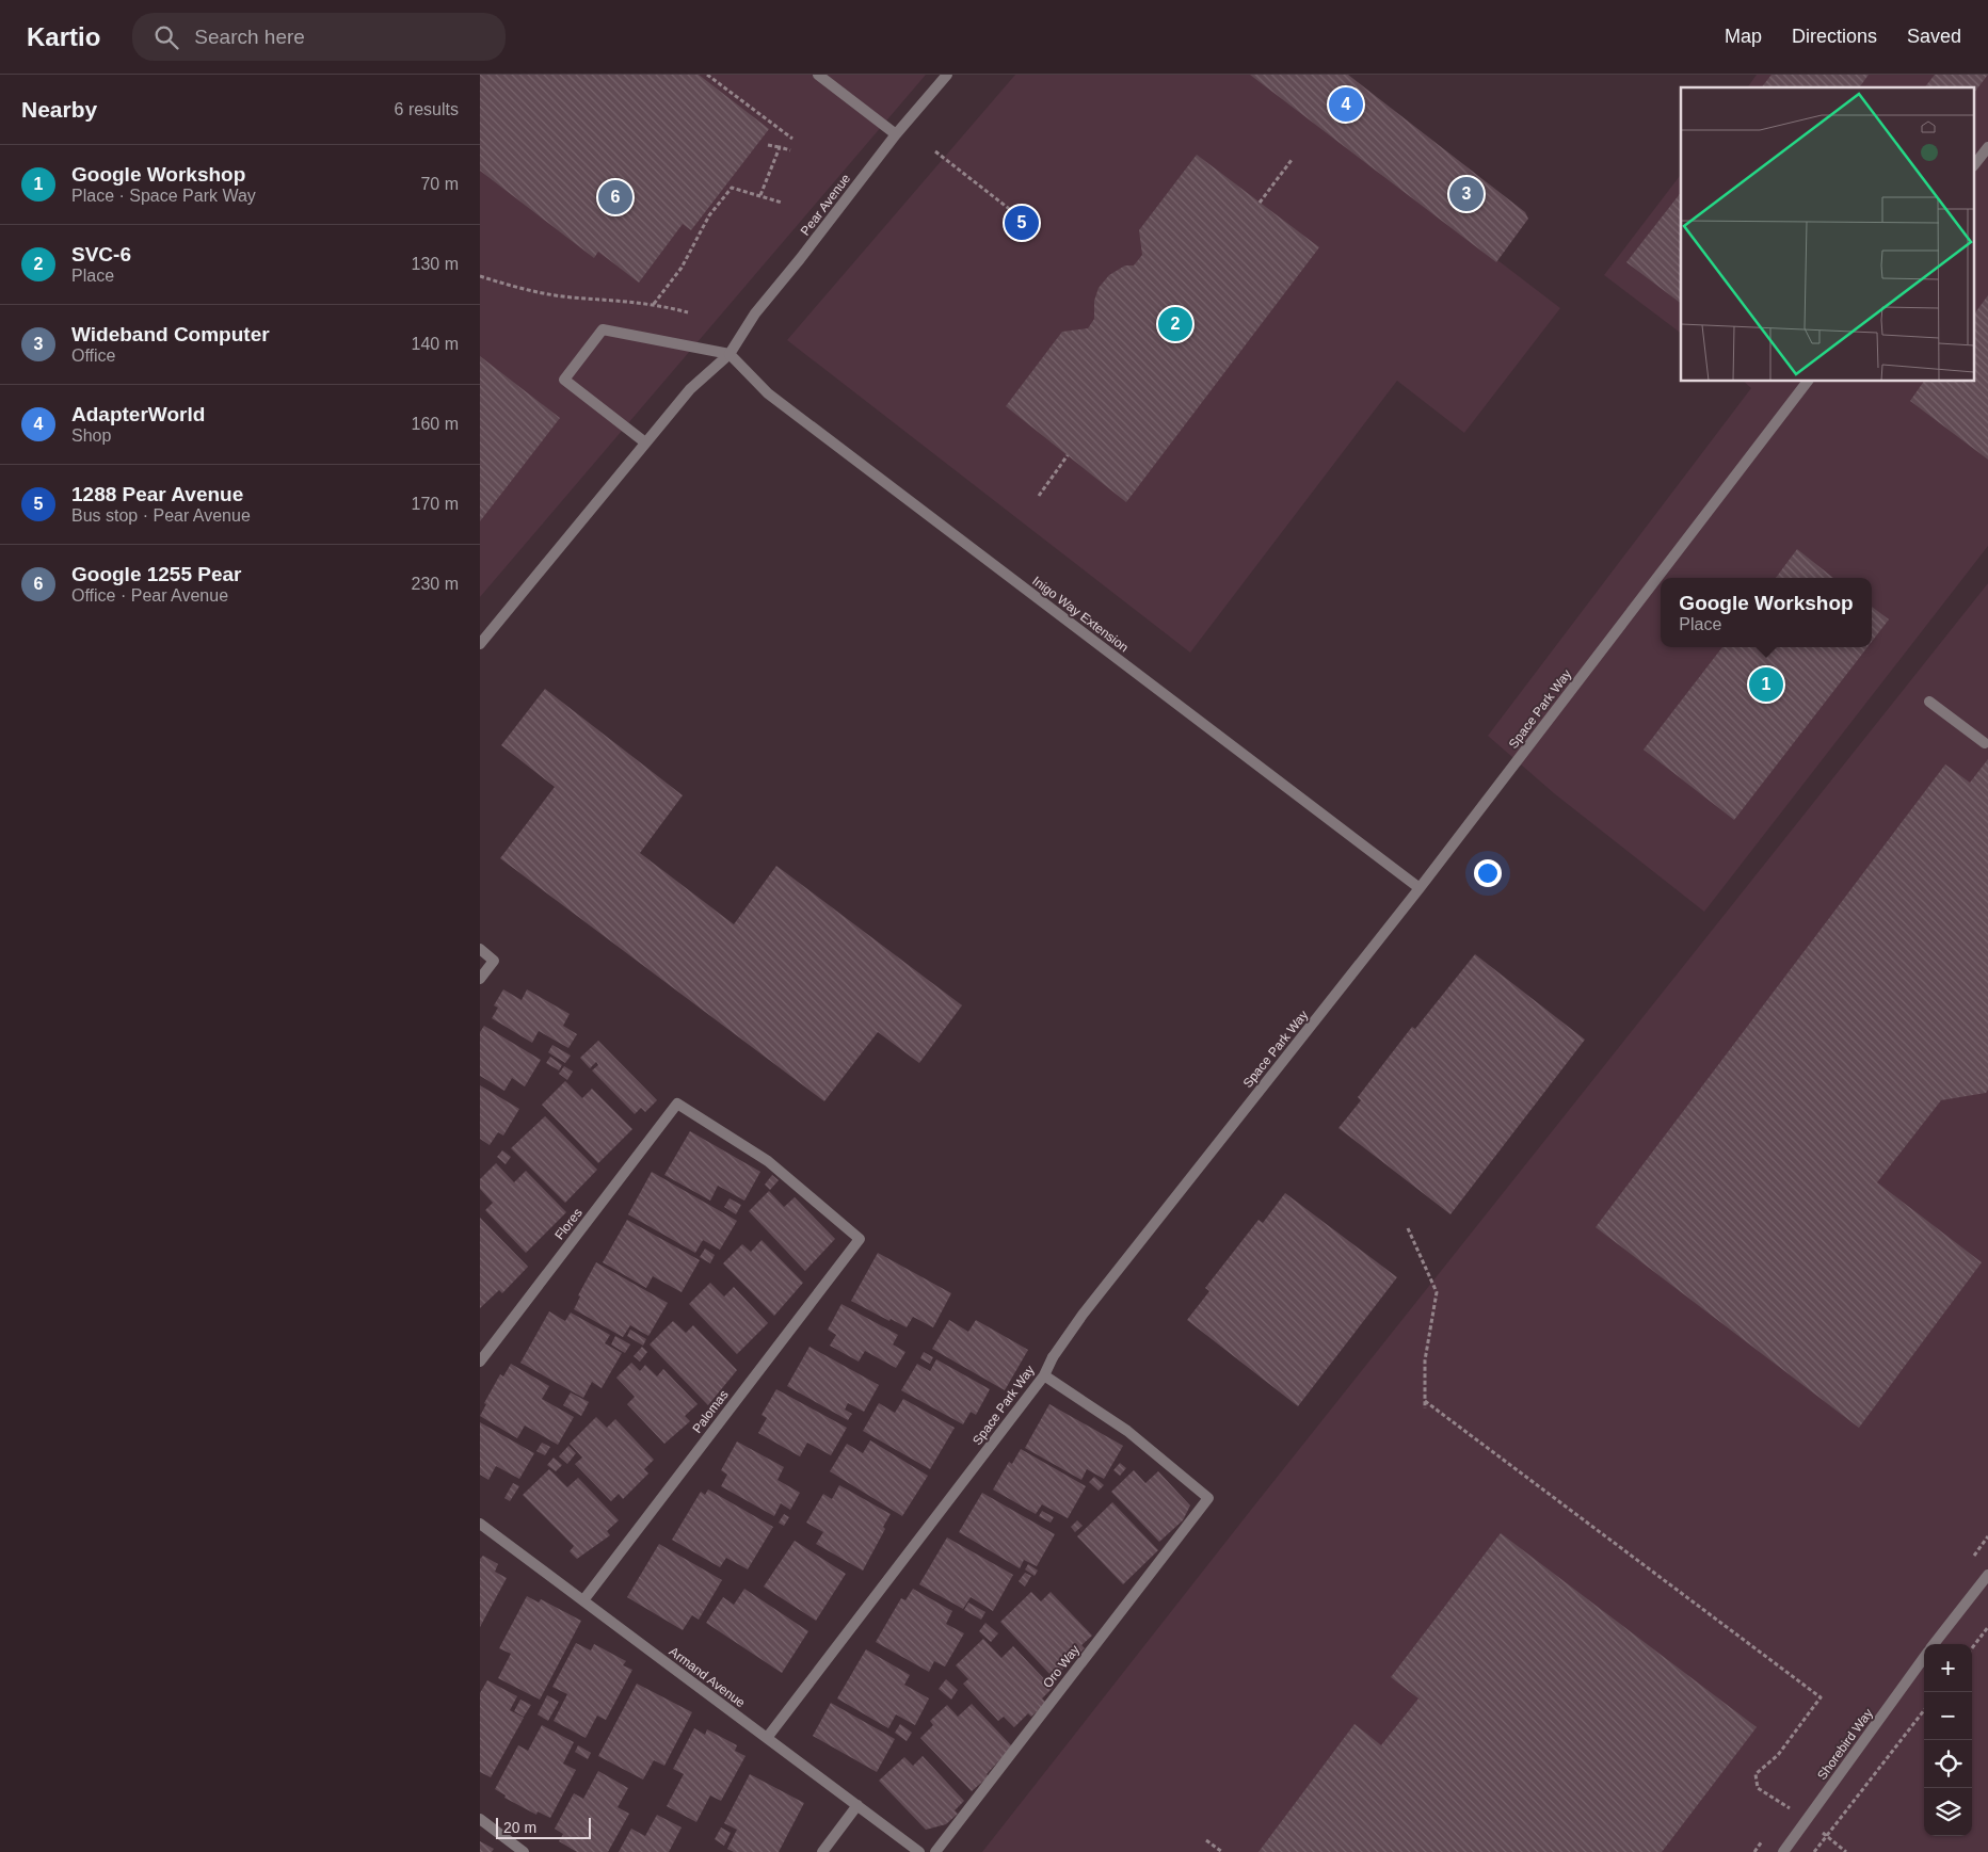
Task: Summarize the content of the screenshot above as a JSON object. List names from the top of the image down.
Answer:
{
  "streets": {
    "street": [
      "Pear Avenue",
      "Inigo Way Extension",
      "Space Park Way",
      "Flores",
      "Palomas",
      "Oro Way",
      "Armand Avenue",
      "Shorebird Way"
    ]
  },
  "crossings": [
    ["Pear Avenue", "Inigo Way Extension"],
    ["Inigo Way Extension", "Space Park Way"],
    ["Space Park Way", "Oro Way"],
    ["Space Park Way", "Armand Avenue"],
    ["Flores", "Palomas"],
    ["Palomas", "Armand Avenue"]
  ],
  "scale_bar": "20 m",
  "page": {
    "header": "Kartio",
    "search": "Search here",
    "nav": ["Map", "Directions", "Saved"],
    "heading": ["Nearby", "6 results"],
    "pins": [
      "4",
      "3",
      "6",
      "5",
      "2",
      "1"
    ],
    "list": [
      {
        "mark": "1",
        "name": "Google Workshop",
        "note": "Place · Space Park Way",
        "value": "70 m"
      },
      {
        "mark": "2",
        "name": "SVC-6",
        "note": "Place",
        "value": "130 m"
      },
      {
        "mark": "3",
        "name": "Wideband Computer",
        "note": "Office",
        "value": "140 m"
      },
      {
        "mark": "4",
        "name": "AdapterWorld",
        "note": "Shop",
        "value": "160 m"
      },
      {
        "mark": "5",
        "name": "1288 Pear Avenue",
        "note": "Bus stop · Pear Avenue",
        "value": "170 m"
      },
      {
        "mark": "6",
        "name": "Google 1255 Pear",
        "note": "Office · Pear Avenue",
        "value": "230 m"
      }
    ],
    "popup": ["Google Workshop", "Place"],
    "map_buttons": ["+", "−"],
    "scale": "20 m"
  }
}
